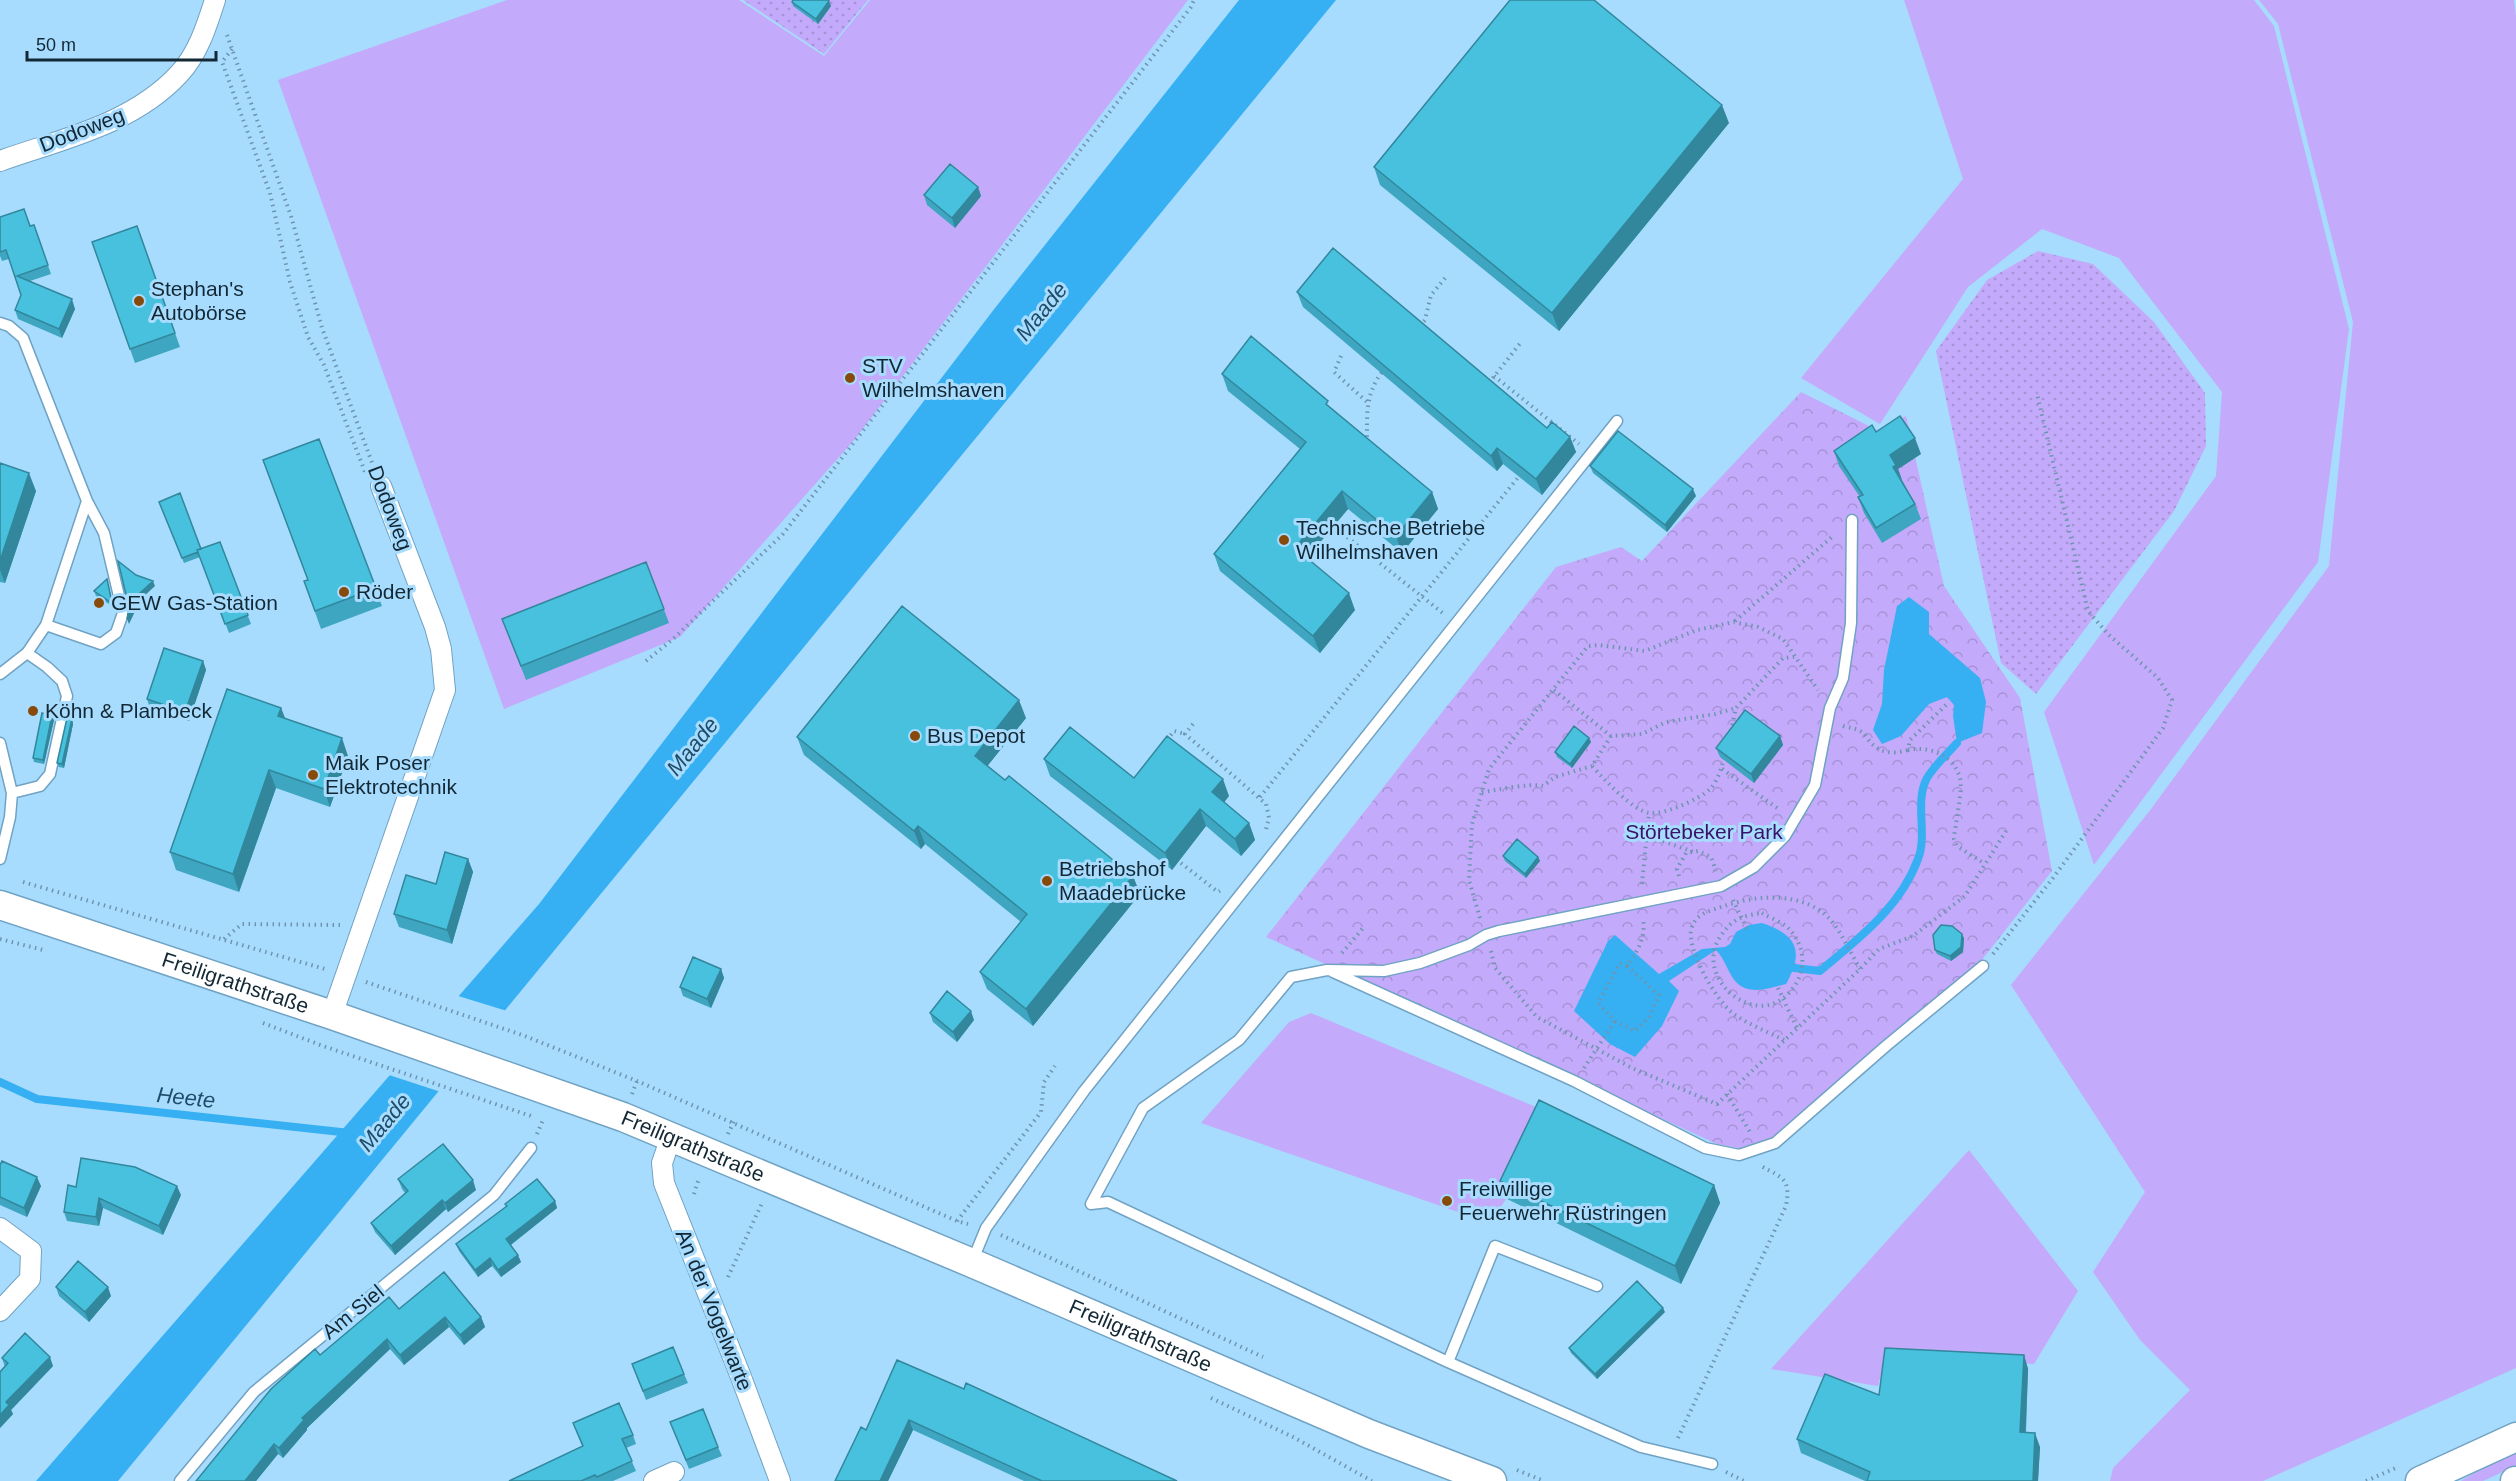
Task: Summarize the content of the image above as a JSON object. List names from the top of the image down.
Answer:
{
  "streets": {
    "main road": ["Freiligrathstraße"],
    "street": ["Dodoweg", "An der Vogelwarte"],
    "lane": ["Am Siel"]
  },
  "crossings": [
    ["Dodoweg", "Freiligrathstraße"],
    ["Freiligrathstraße", "An der Vogelwarte"]
  ],
  "water": ["Maade", "Heete"],
  "parks": ["Störtebeker Park"],
  "places": [
    "Stephan's Autobörse",
    "STV Wilhelmshaven",
    "Technische Betriebe Wilhelmshaven",
    "Röder",
    "GEW Gas-Station",
    "Köhn & Plambeck",
    "Bus Depot",
    "Maik Poser Elektrotechnik",
    "Betriebshof Maadebrücke",
    "Freiwillige Feuerwehr Rüstringen"
  ],
  "scale_bar": "50 m"
}
